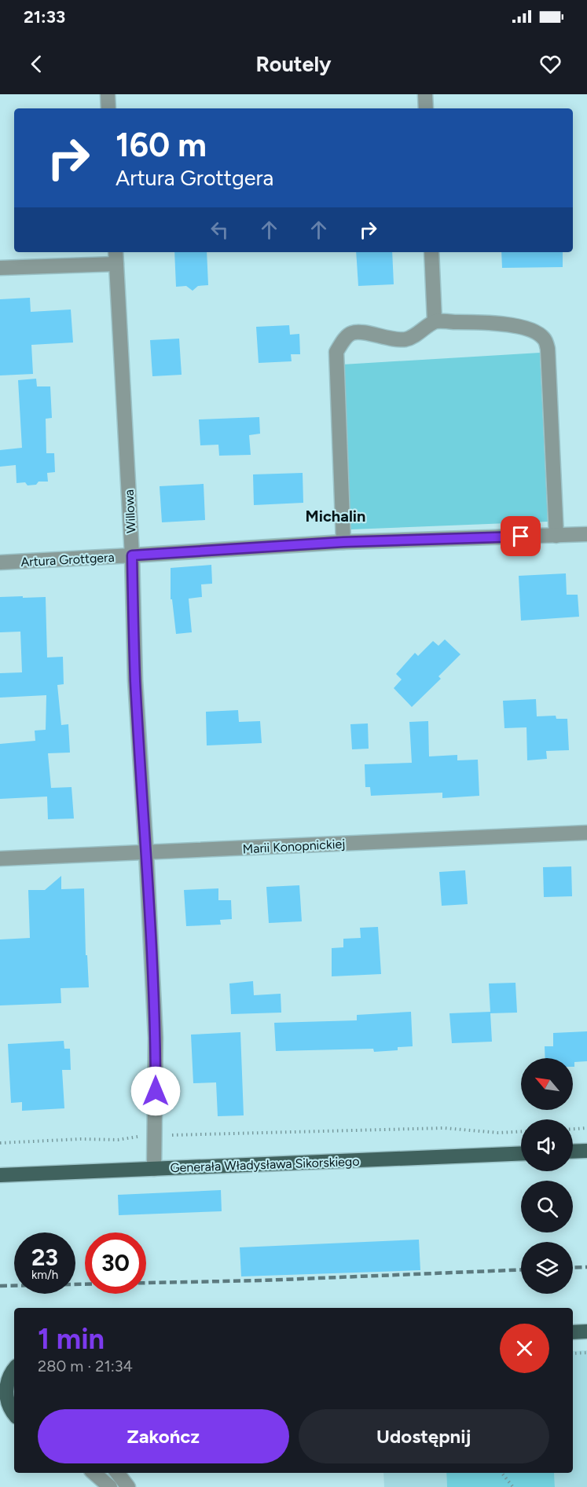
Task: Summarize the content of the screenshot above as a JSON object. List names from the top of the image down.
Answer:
{
  "streets": {
    "main road": ["Generała Władysława Sikorskiego"],
    "street": ["Willowa", "Artura Grottgera", "Marii Konopnickiej"]
  },
  "crossings": [
    ["Willowa", "Artura Grottgera"],
    ["Willowa", "Marii Konopnickiej"],
    ["Willowa", "Generała Władysława Sikorskiego"]
  ],
  "districts": ["Michalin"],
  "north": "top left",
  "page": {
    "status": "21:33",
    "header": "Routely",
    "turn": ["160 m", "Artura Grottgera"],
    "speed": "23 km/h",
    "limit": "30",
    "heading": ["1 min", "280 m · 21:34"],
    "buttons": ["Zakończ", "Udostępnij"]
  }
}
